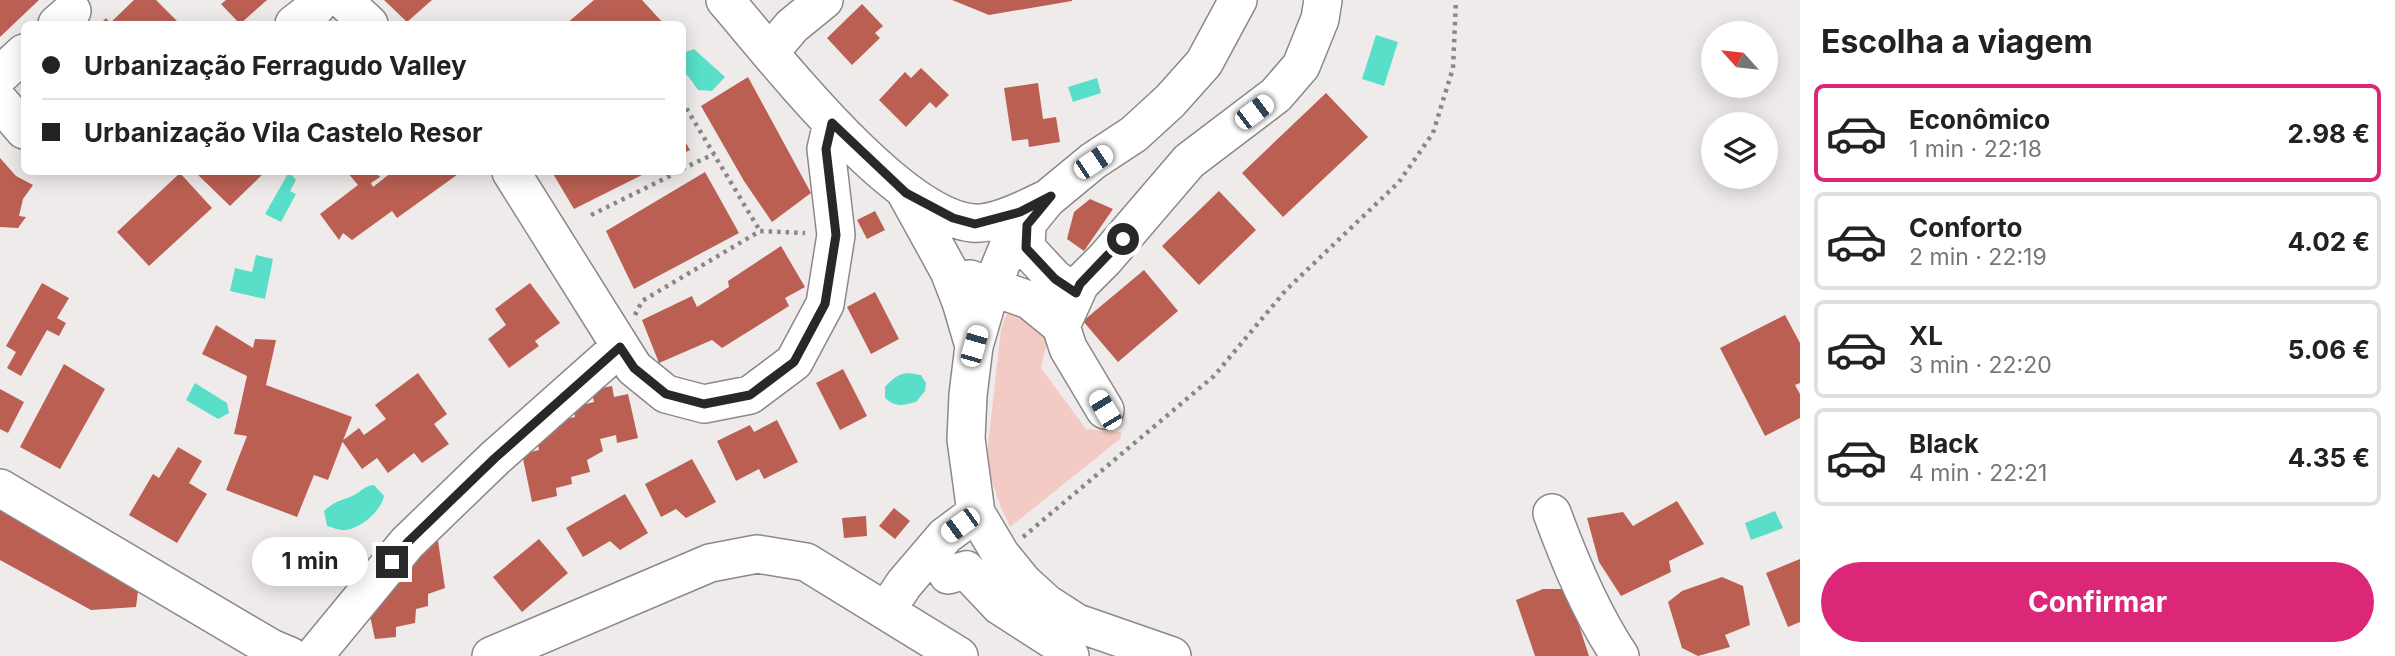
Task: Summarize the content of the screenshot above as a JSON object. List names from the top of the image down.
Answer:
{
  "north": "top left",
  "page": {
    "heading": "Escolha a viagem",
    "banner": ["Urbanização Ferragudo Valley", "Urbanização Vila Castelo Resor"],
    "list": [
      {
        "name": "Econômico",
        "note": "1 min · 22:18",
        "value": "2.98 €"
      },
      {
        "name": "Conforto",
        "note": "2 min · 22:19",
        "value": "4.02 €"
      },
      {
        "name": "XL",
        "note": "3 min · 22:20",
        "value": "5.06 €"
      },
      {
        "name": "Black",
        "note": "4 min · 22:21",
        "value": "4.35 €"
      }
    ],
    "bubble": "1 min",
    "buttons": "Confirmar"
  }
}
